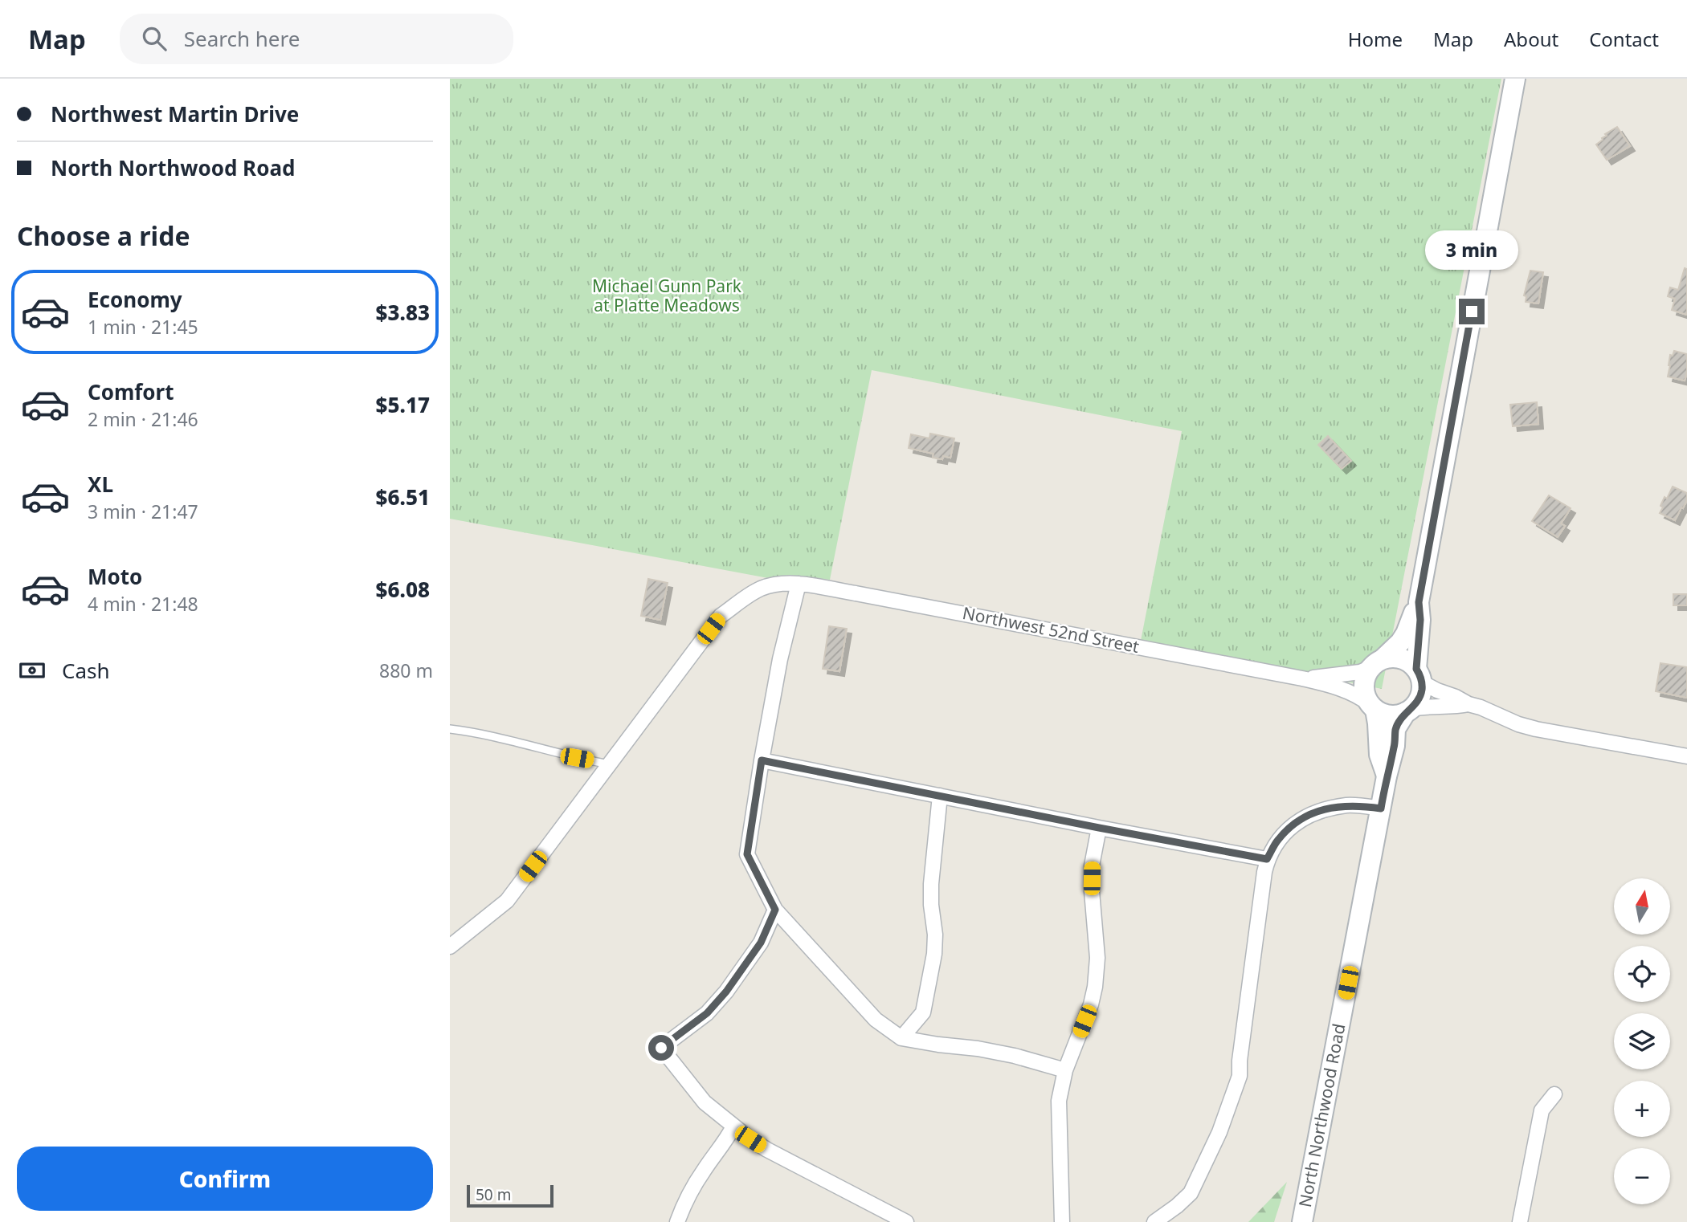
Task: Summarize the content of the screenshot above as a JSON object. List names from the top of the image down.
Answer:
{
  "streets": {
    "street": ["Northwest 52nd Street", "North Northwood Road"]
  },
  "crossings": [
    ["Northwest 52nd Street", "North Northwood Road"]
  ],
  "parks": ["Michael Gunn Park at Platte Meadows"],
  "scale_bar": "50 m",
  "north": "top",
  "page": {
    "header": "Map",
    "search": "Search here",
    "nav": [
      "Home",
      "Map",
      "About",
      "Contact"
    ],
    "banner": ["Northwest Martin Drive", "North Northwood Road"],
    "heading": "Choose a ride",
    "bubble": "3 min",
    "list": [
      {
        "name": "Economy",
        "note": "1 min · 21:45",
        "value": "$3.83"
      },
      {
        "name": "Comfort",
        "note": "2 min · 21:46",
        "value": "$5.17"
      },
      {
        "name": "XL",
        "note": "3 min · 21:47",
        "value": "$6.51"
      },
      {
        "name": "Moto",
        "note": "4 min · 21:48",
        "value": "$6.08"
      }
    ],
    "pay": ["Cash", "880 m"],
    "map_buttons": ["+", "−"],
    "buttons": "Confirm",
    "scale": "50 m"
  }
}
